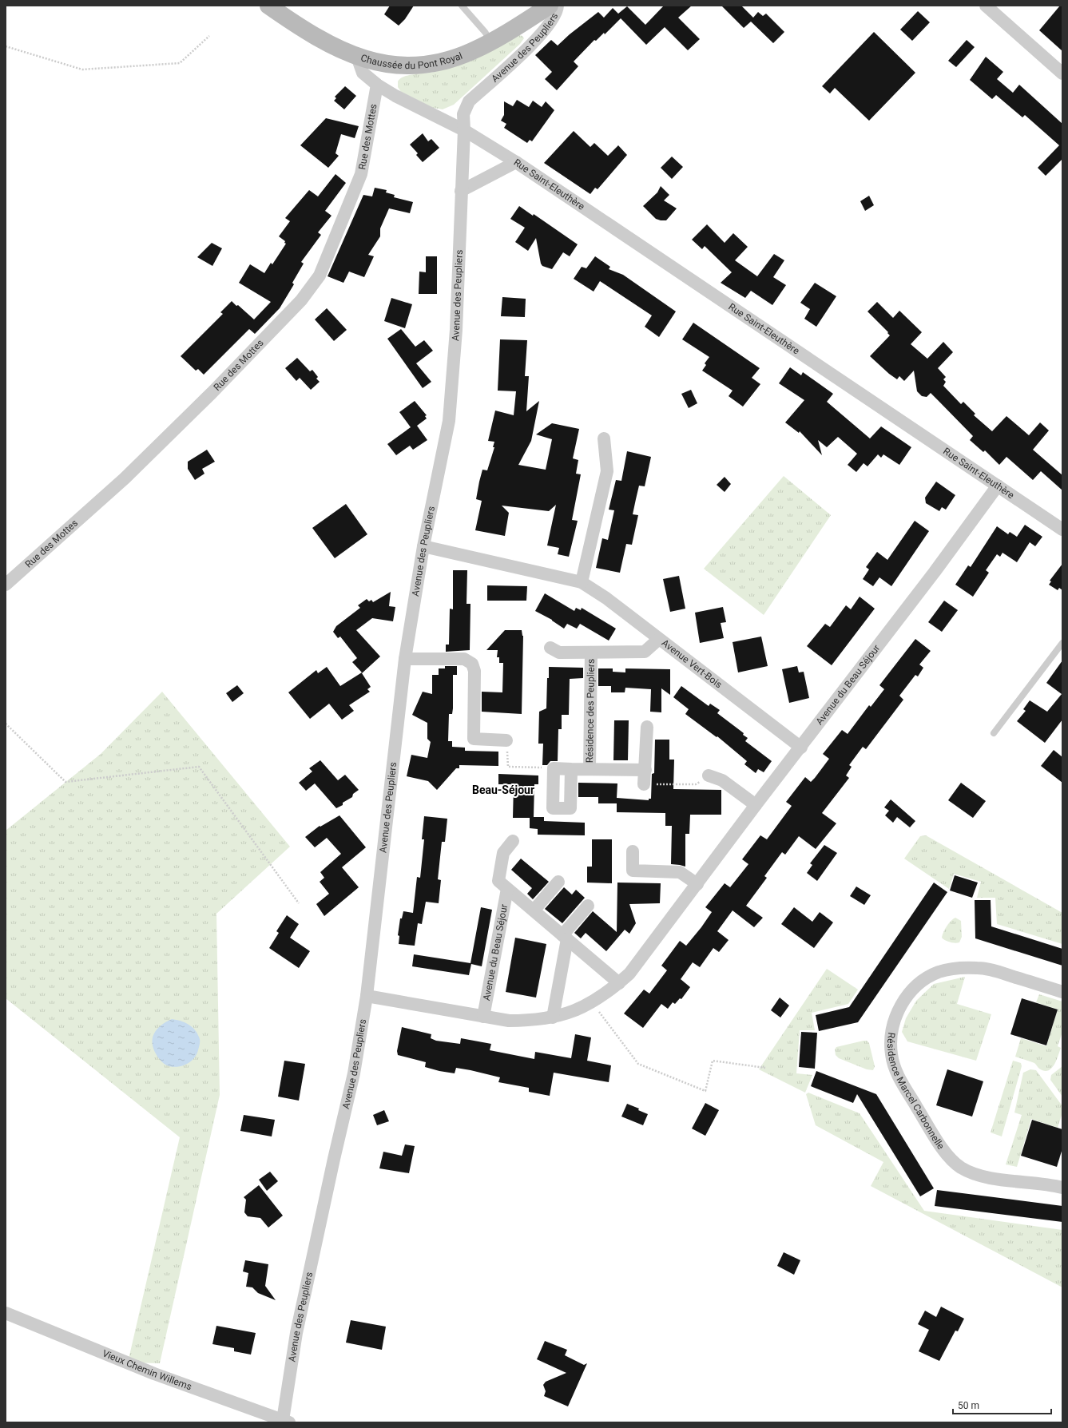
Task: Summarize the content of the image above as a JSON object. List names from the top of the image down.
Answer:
{
  "streets": {
    "main road": ["Chaussée du Pont Royal"],
    "street": [
      "Avenue des Peupliers",
      "Rue des Mottes",
      "Rue Saint-Eleuthère",
      "Avenue Vert-Bois",
      "Avenue du Beau Séjour",
      "Résidence des Peupliers",
      "Résidence Marcel Carbonnelle",
      "Vieux Chemin Willems"
    ]
  },
  "crossings": [
    ["Avenue des Peupliers", "Chaussée du Pont Royal"],
    ["Avenue des Peupliers", "Rue Saint-Eleuthère"],
    ["Avenue des Peupliers", "Avenue Vert-Bois"],
    ["Avenue des Peupliers", "Avenue du Beau Séjour"],
    ["Avenue des Peupliers", "Vieux Chemin Willems"],
    ["Chaussée du Pont Royal", "Rue des Mottes"],
    ["Chaussée du Pont Royal", "Rue Saint-Eleuthère"],
    ["Rue Saint-Eleuthère", "Avenue du Beau Séjour"],
    ["Avenue Vert-Bois", "Avenue du Beau Séjour"],
    ["Avenue Vert-Bois", "Résidence des Peupliers"]
  ],
  "districts": ["Beau-Séjour"],
  "scale_bar": "50 m"
}
